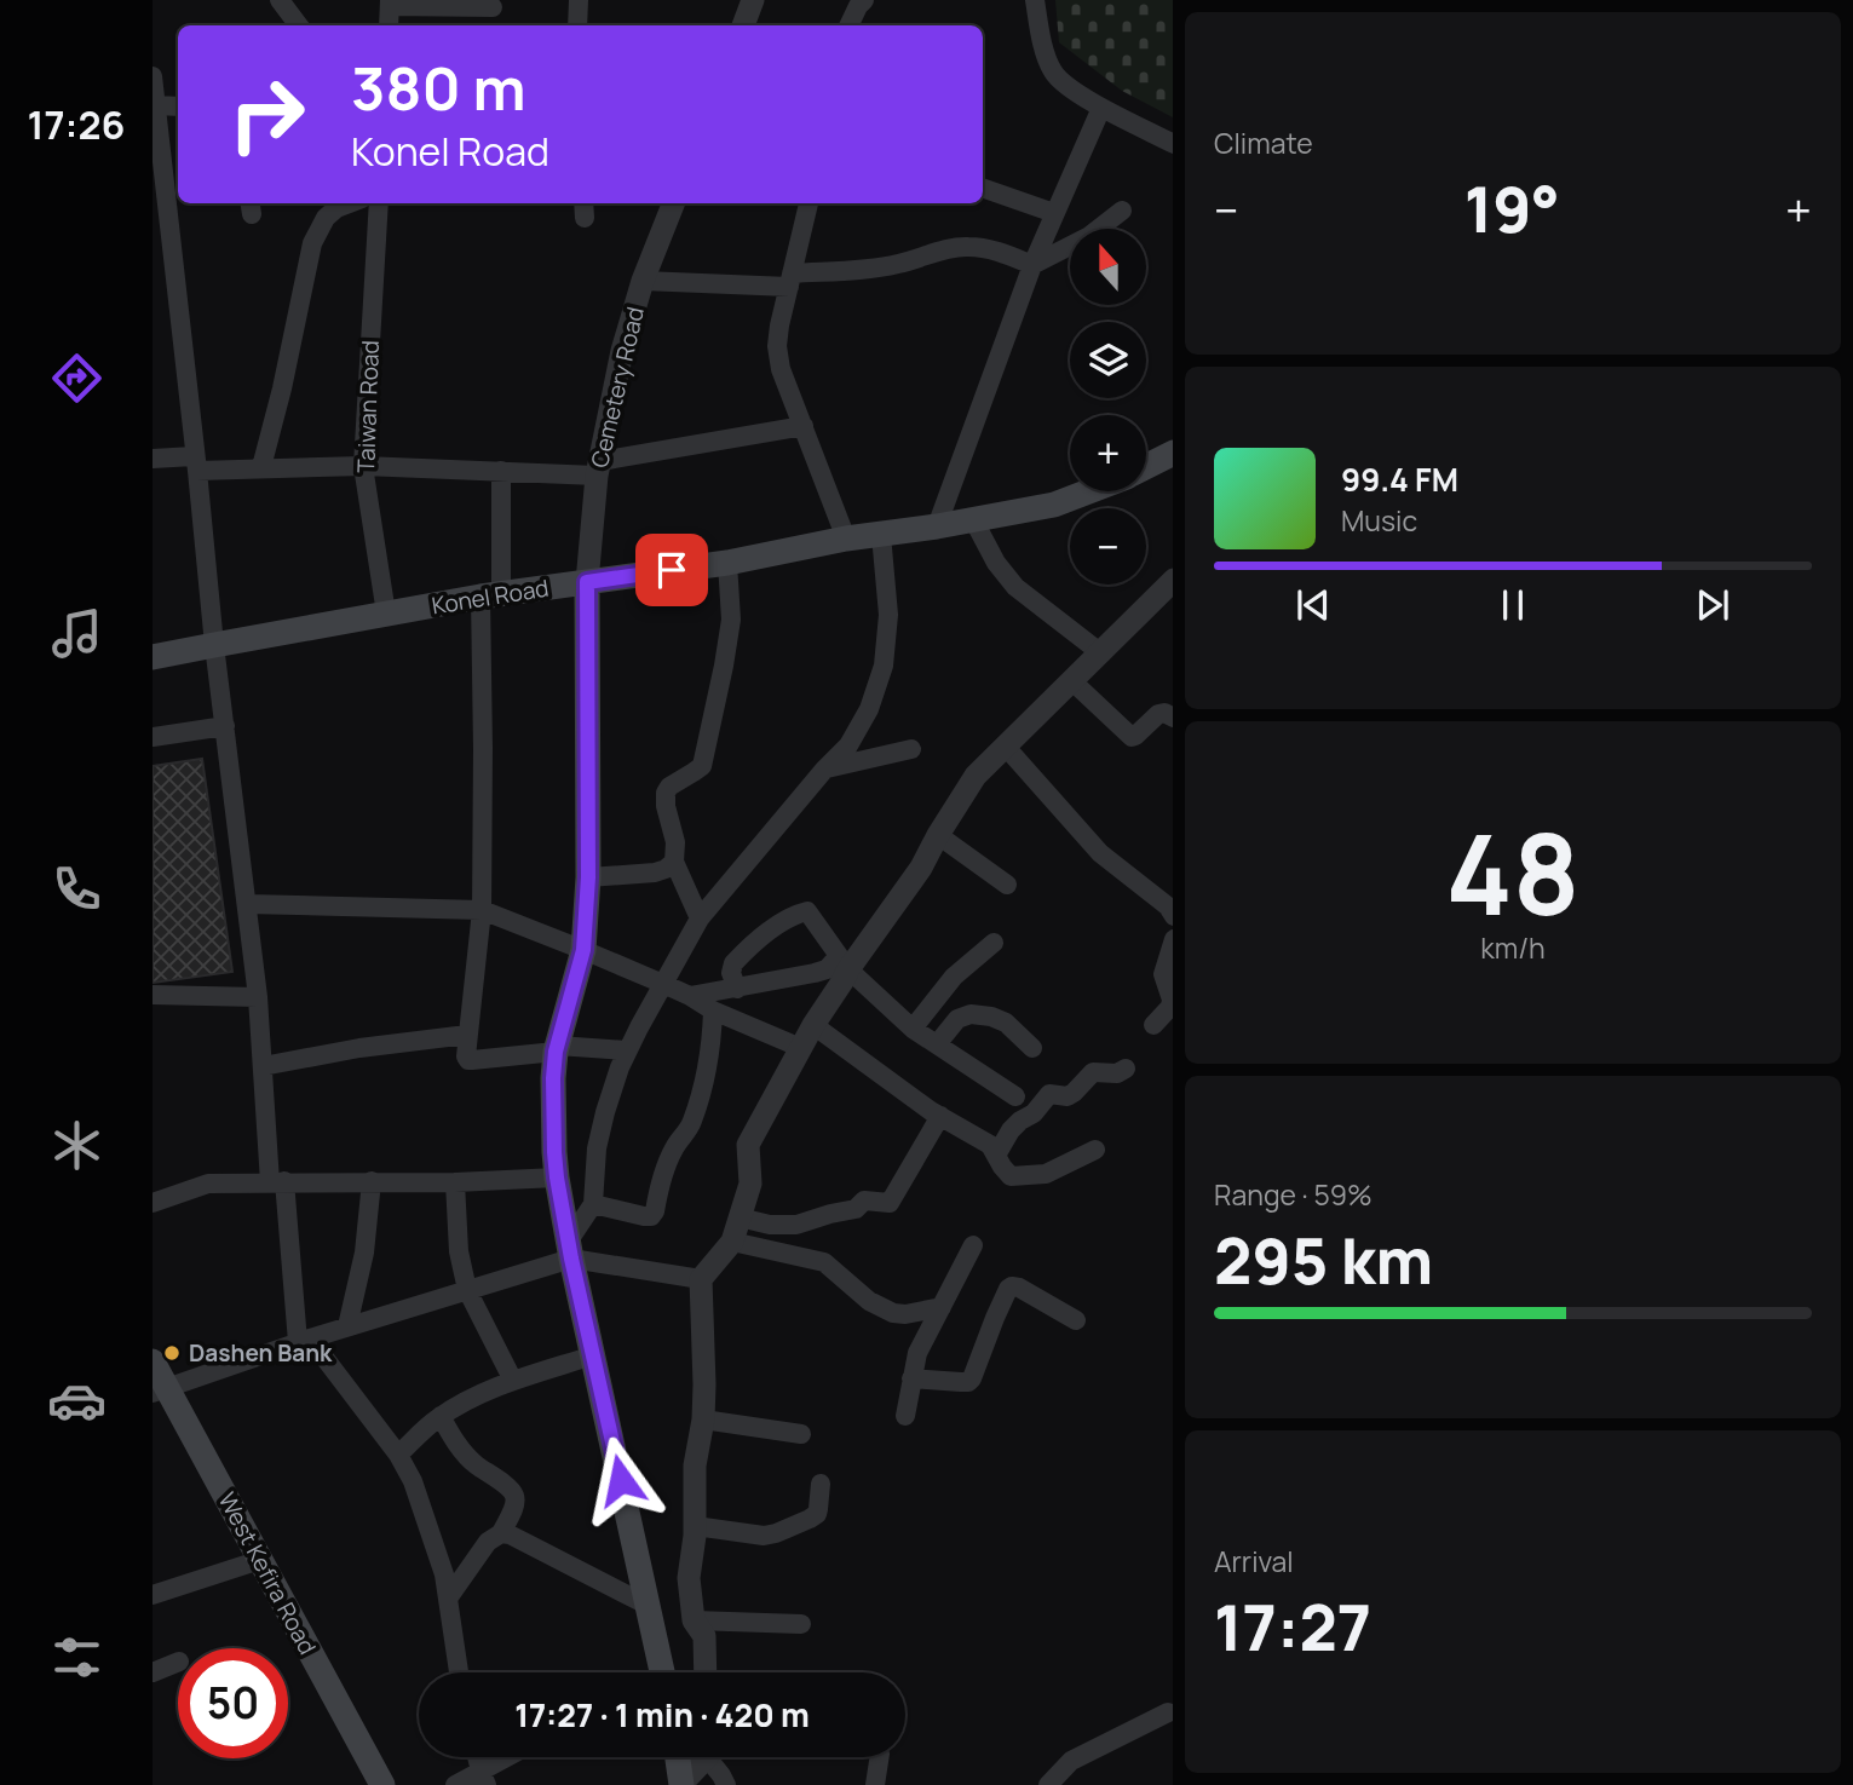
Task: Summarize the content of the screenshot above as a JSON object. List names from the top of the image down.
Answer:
{
  "streets": {
    "main road": ["Konel Road", "West Kefira Road"],
    "street": ["Cemetery Road", "Taiwan Road"]
  },
  "crossings": [
    ["Cemetery Road", "Konel Road"],
    ["Taiwan Road", "Konel Road"]
  ],
  "places": ["Dashen Bank"],
  "north": "top",
  "page": {
    "tabs": "17:26",
    "tile": [
      "Climate",
      ["48", "km/h"],
      ["Range · 59%", "295 km"],
      ["Arrival", "17:27"]
    ],
    "turn": ["380 m", "Konel Road"],
    "heat": ["−", "19°", "+"],
    "map_buttons": ["+", "−"],
    "song": ["99.4 FM", "Music"],
    "limit": "50",
    "trip": "17:27 · 1 min · 420 m"
  }
}
